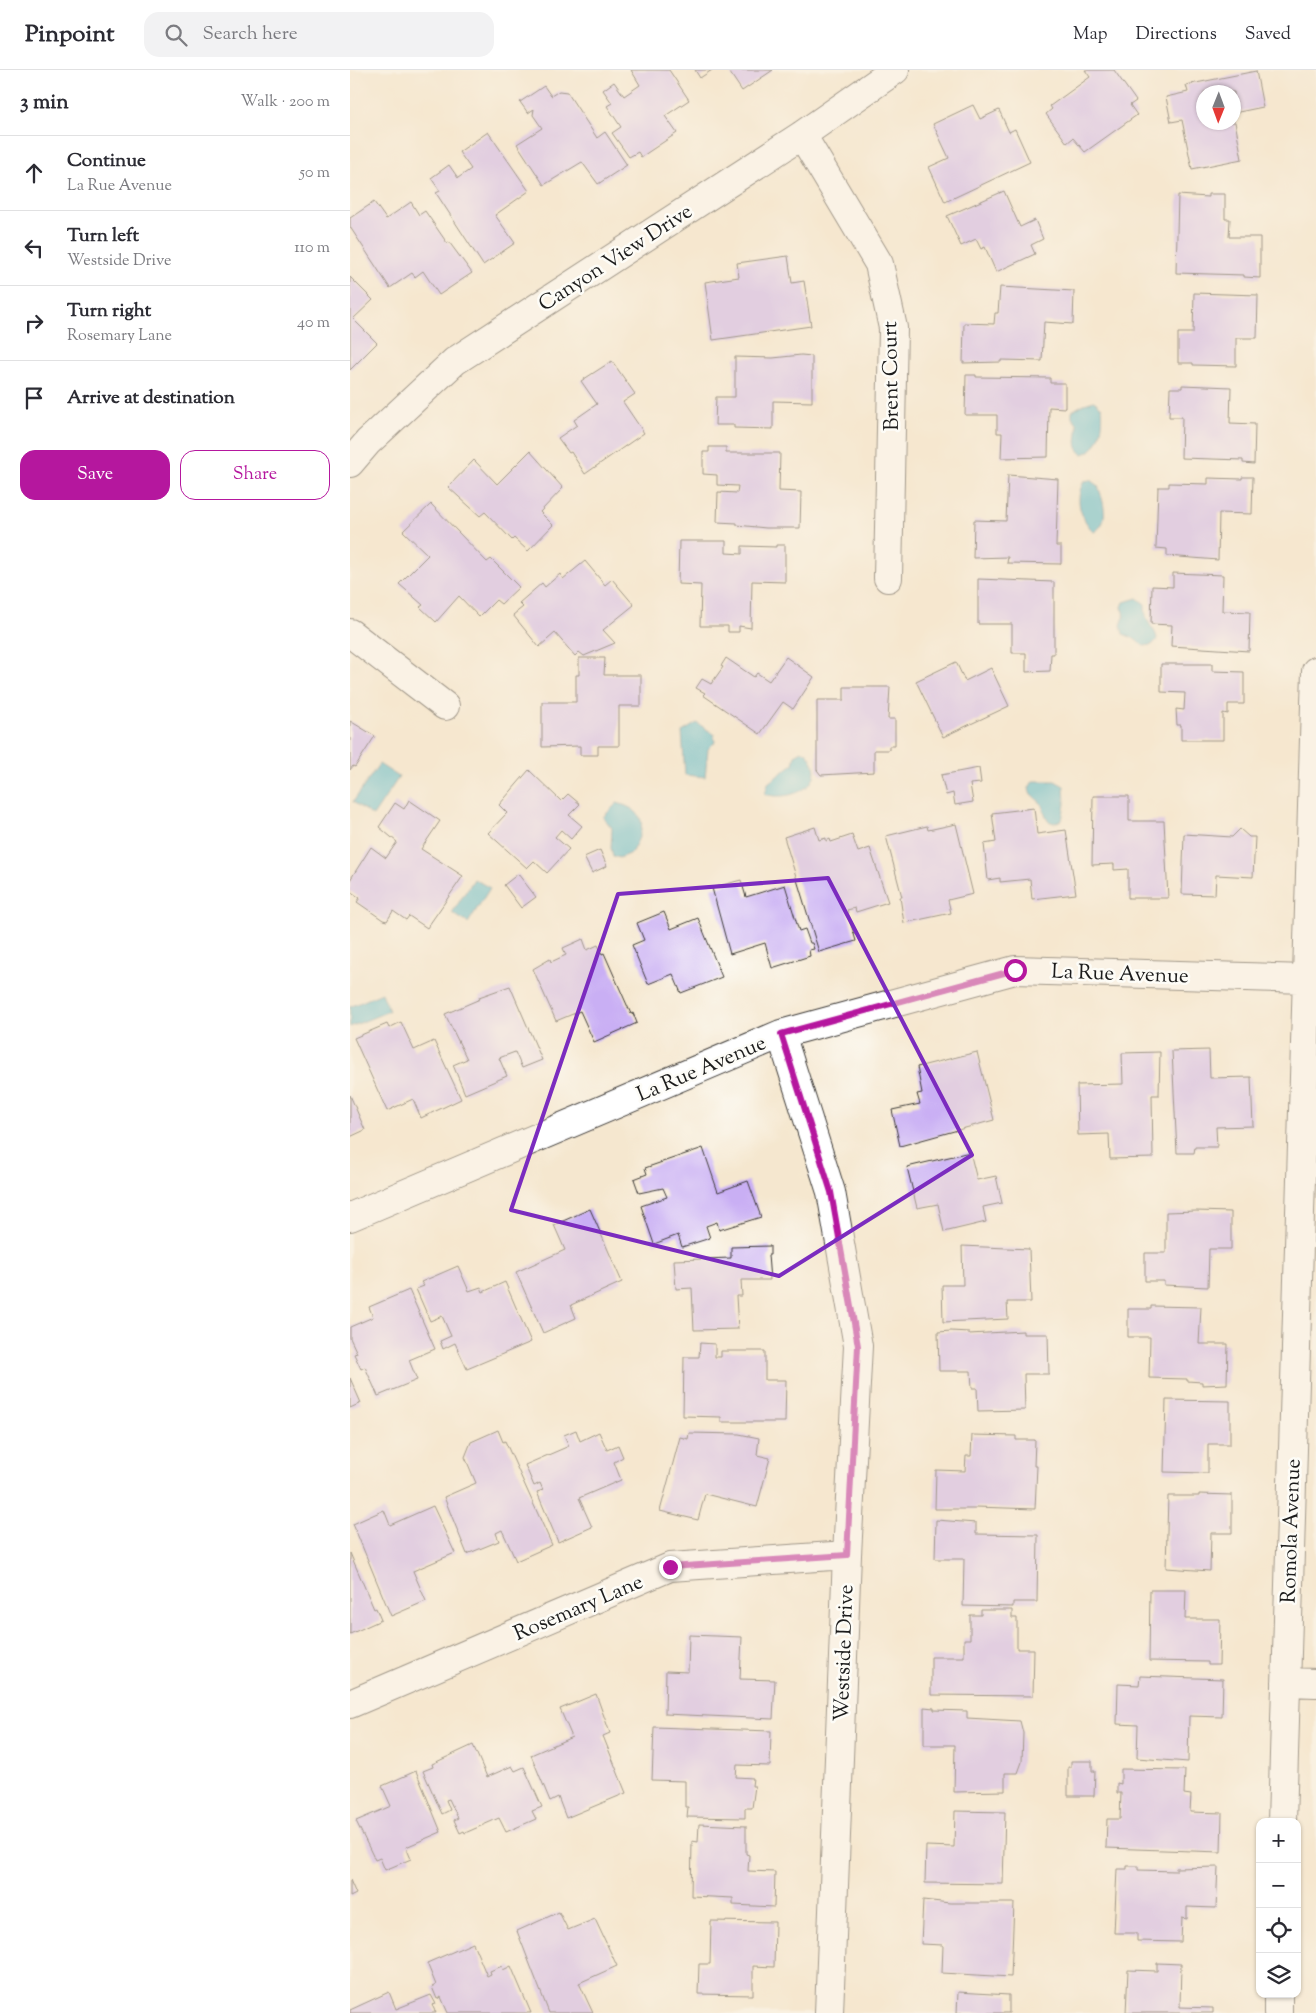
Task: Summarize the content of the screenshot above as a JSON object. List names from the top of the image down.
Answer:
{
  "streets": {
    "street": [
      "Canyon View Drive",
      "Brent Court",
      "La Rue Avenue",
      "Romola Avenue",
      "Rosemary Lane",
      "Westside Drive"
    ]
  },
  "crossings": [
    ["Canyon View Drive", "Brent Court"],
    ["La Rue Avenue", "Romola Avenue"],
    ["La Rue Avenue", "Westside Drive"],
    ["Rosemary Lane", "Westside Drive"]
  ],
  "north": "bottom",
  "page": {
    "header": "Pinpoint",
    "search": "Search here",
    "nav": ["Map", "Directions", "Saved"],
    "heading": ["3 min", "Walk · 200 m"],
    "list": [
      ["Continue", "La Rue Avenue", "50 m"],
      ["Turn left", "Westside Drive", "110 m"],
      ["Turn right", "Rosemary Lane", "40 m"],
      "Arrive at destination"
    ],
    "buttons": ["Save", "Share"],
    "map_buttons": ["+", "−"]
  }
}
